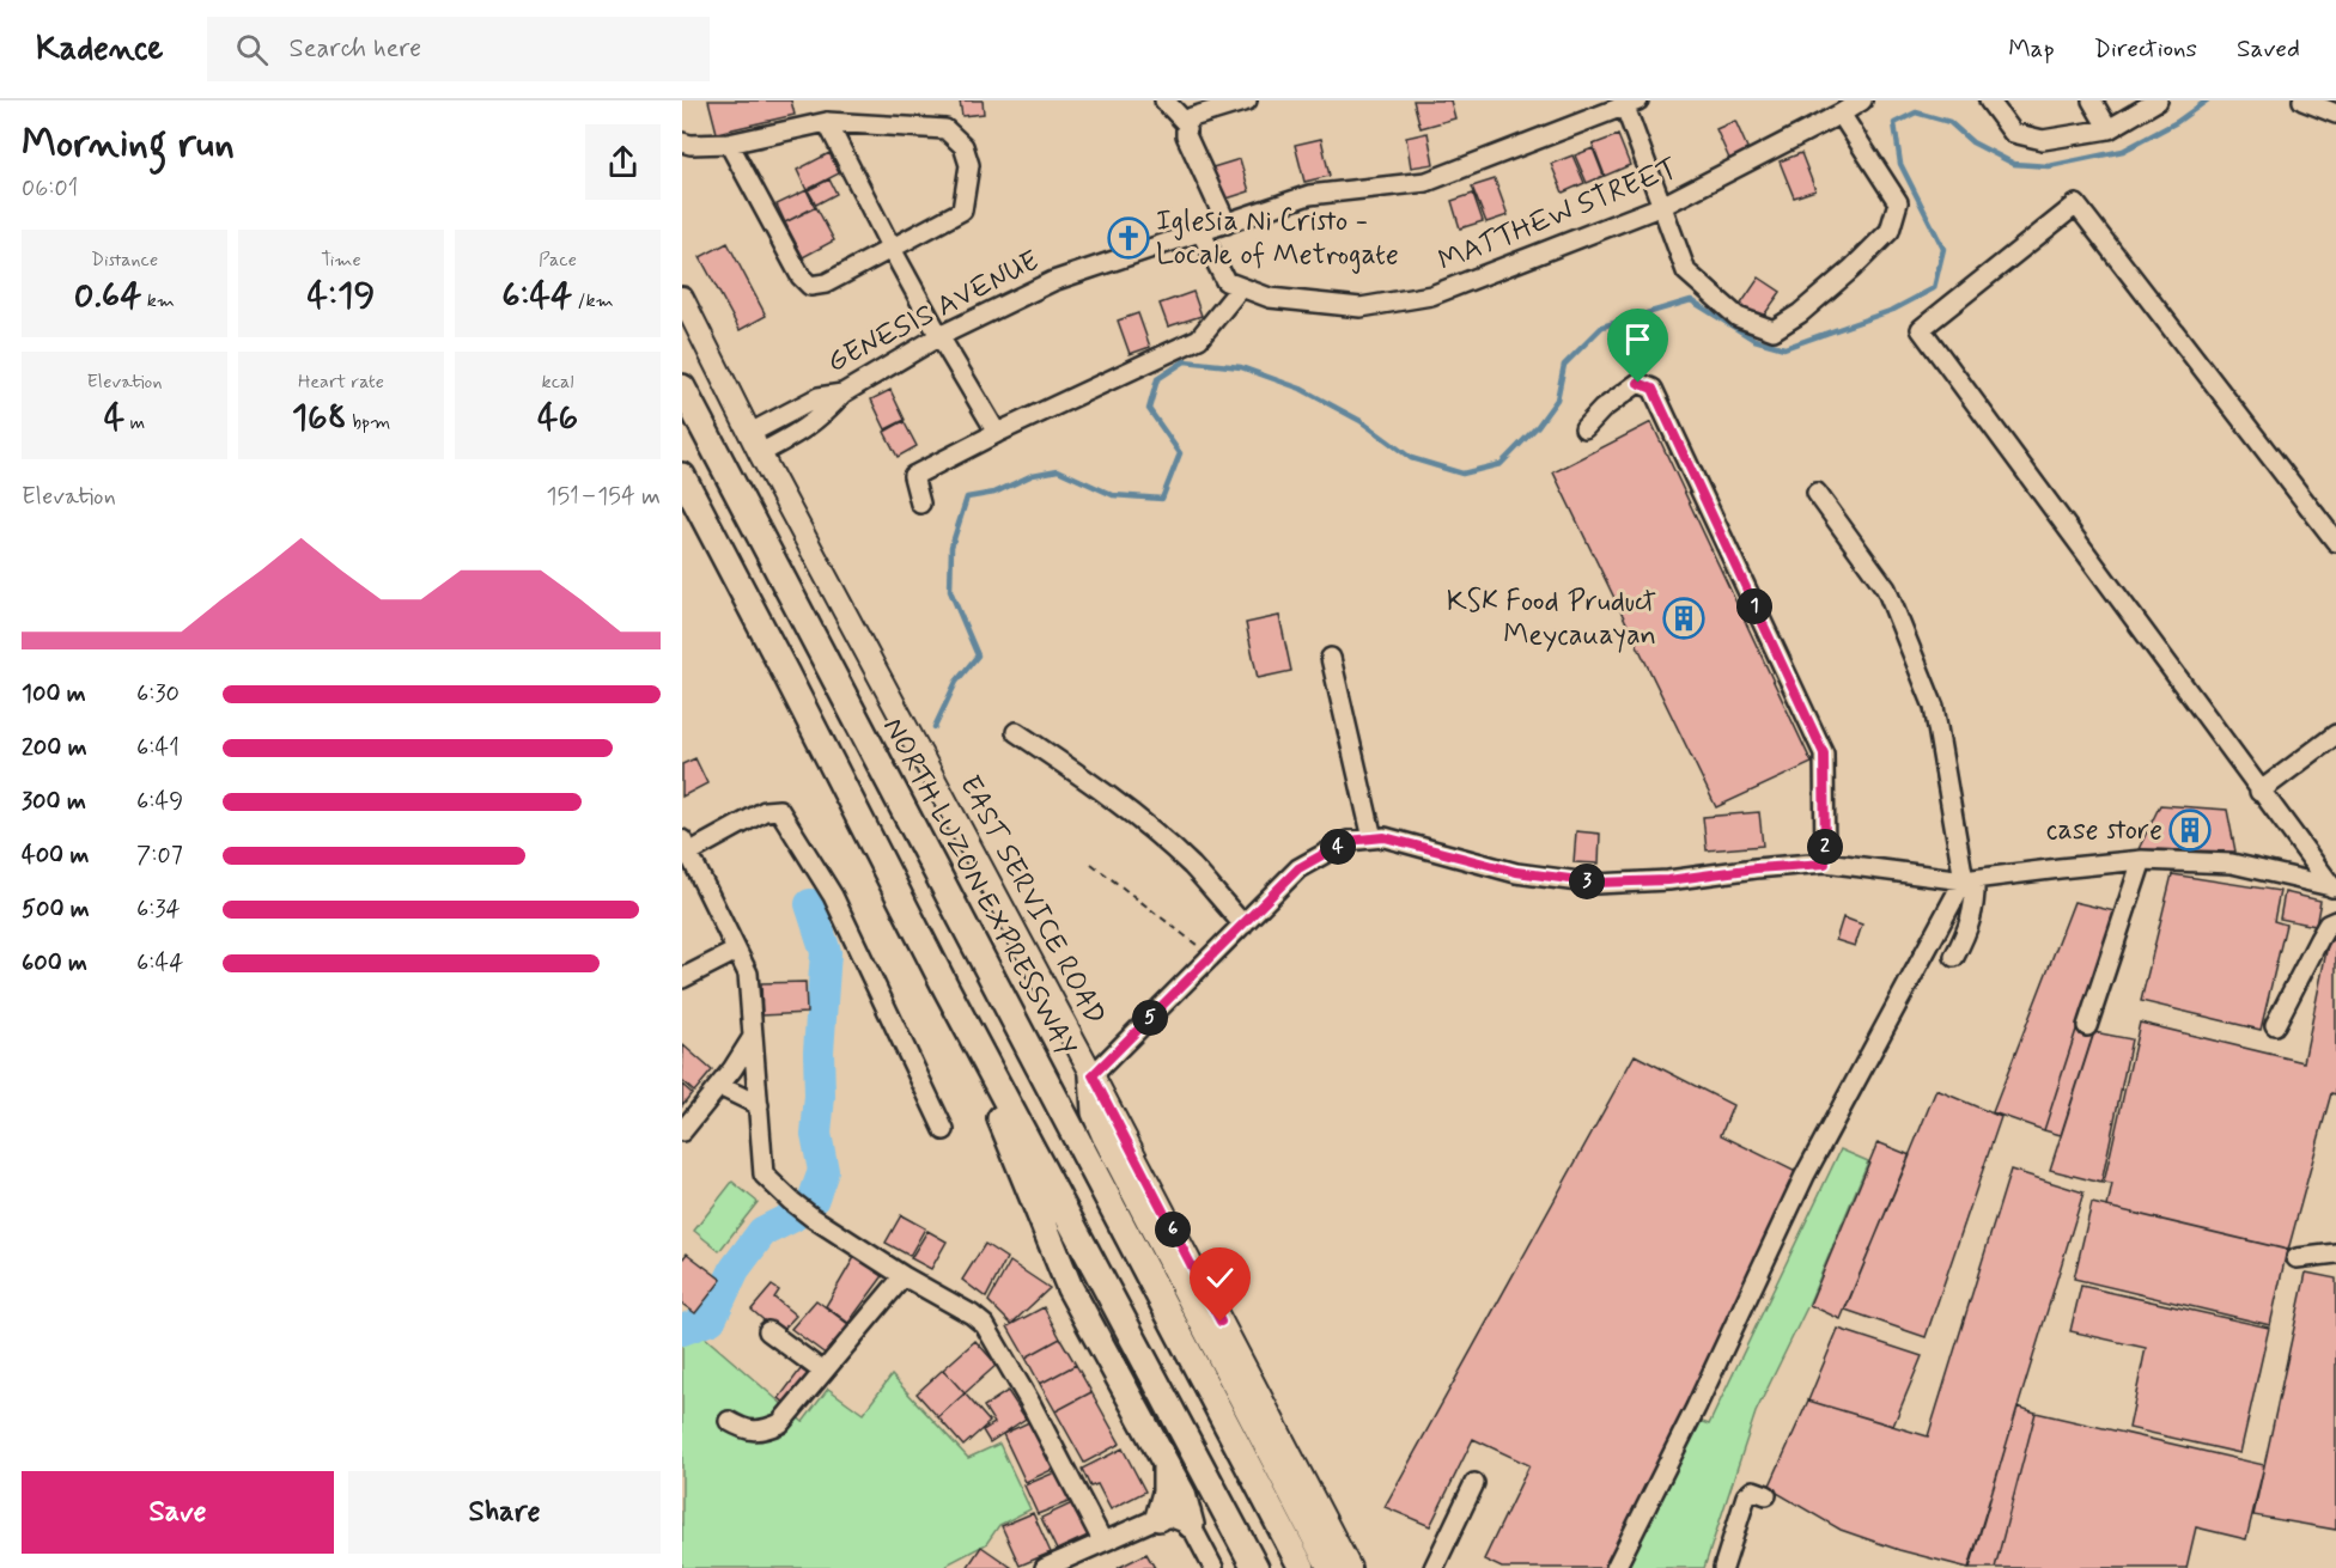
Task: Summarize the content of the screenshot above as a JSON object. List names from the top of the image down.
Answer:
{
  "streets": {
    "highway": ["NORTH LUZON EXPRESSWAY"],
    "main road": ["EAST SERVICE ROAD"],
    "street": ["MATTHEW STREET", "GENESIS AVENUE"]
  },
  "crossings": [
    ["MATTHEW STREET", "GENESIS AVENUE"],
    ["GENESIS AVENUE", "EAST SERVICE ROAD"]
  ],
  "places": {
    "church": ["Iglesia Ni Cristo - Locale of Metrogate"],
    "building": ["KSK Food Pruduct Meycauayan", "case store"]
  },
  "page": {
    "header": "Kadence",
    "search": "Search here",
    "nav": ["Map", "Directions", "Saved"],
    "heading": ["Morning run", "06:01"],
    "stats": [
      ["Distance", "0.64 km"],
      ["Time", "4:19"],
      ["Pace", "6:44 /km"],
      ["Elevation", "4 m"],
      ["Heart rate", "168 bpm"],
      ["kcal", "46"]
    ],
    "chart": ["Elevation", "151–154 m"],
    "pins": [
      "1",
      "2",
      "4",
      "3",
      "5",
      "6"
    ],
    "list": [
      {
        "name": "100 m",
        "note": "6:30"
      },
      {
        "name": "200 m",
        "note": "6:41"
      },
      {
        "name": "300 m",
        "note": "6:49"
      },
      {
        "name": "400 m",
        "note": "7:07"
      },
      {
        "name": "500 m",
        "note": "6:34"
      },
      {
        "name": "600 m",
        "note": "6:44"
      }
    ],
    "buttons": ["Save", "Share"]
  }
}
